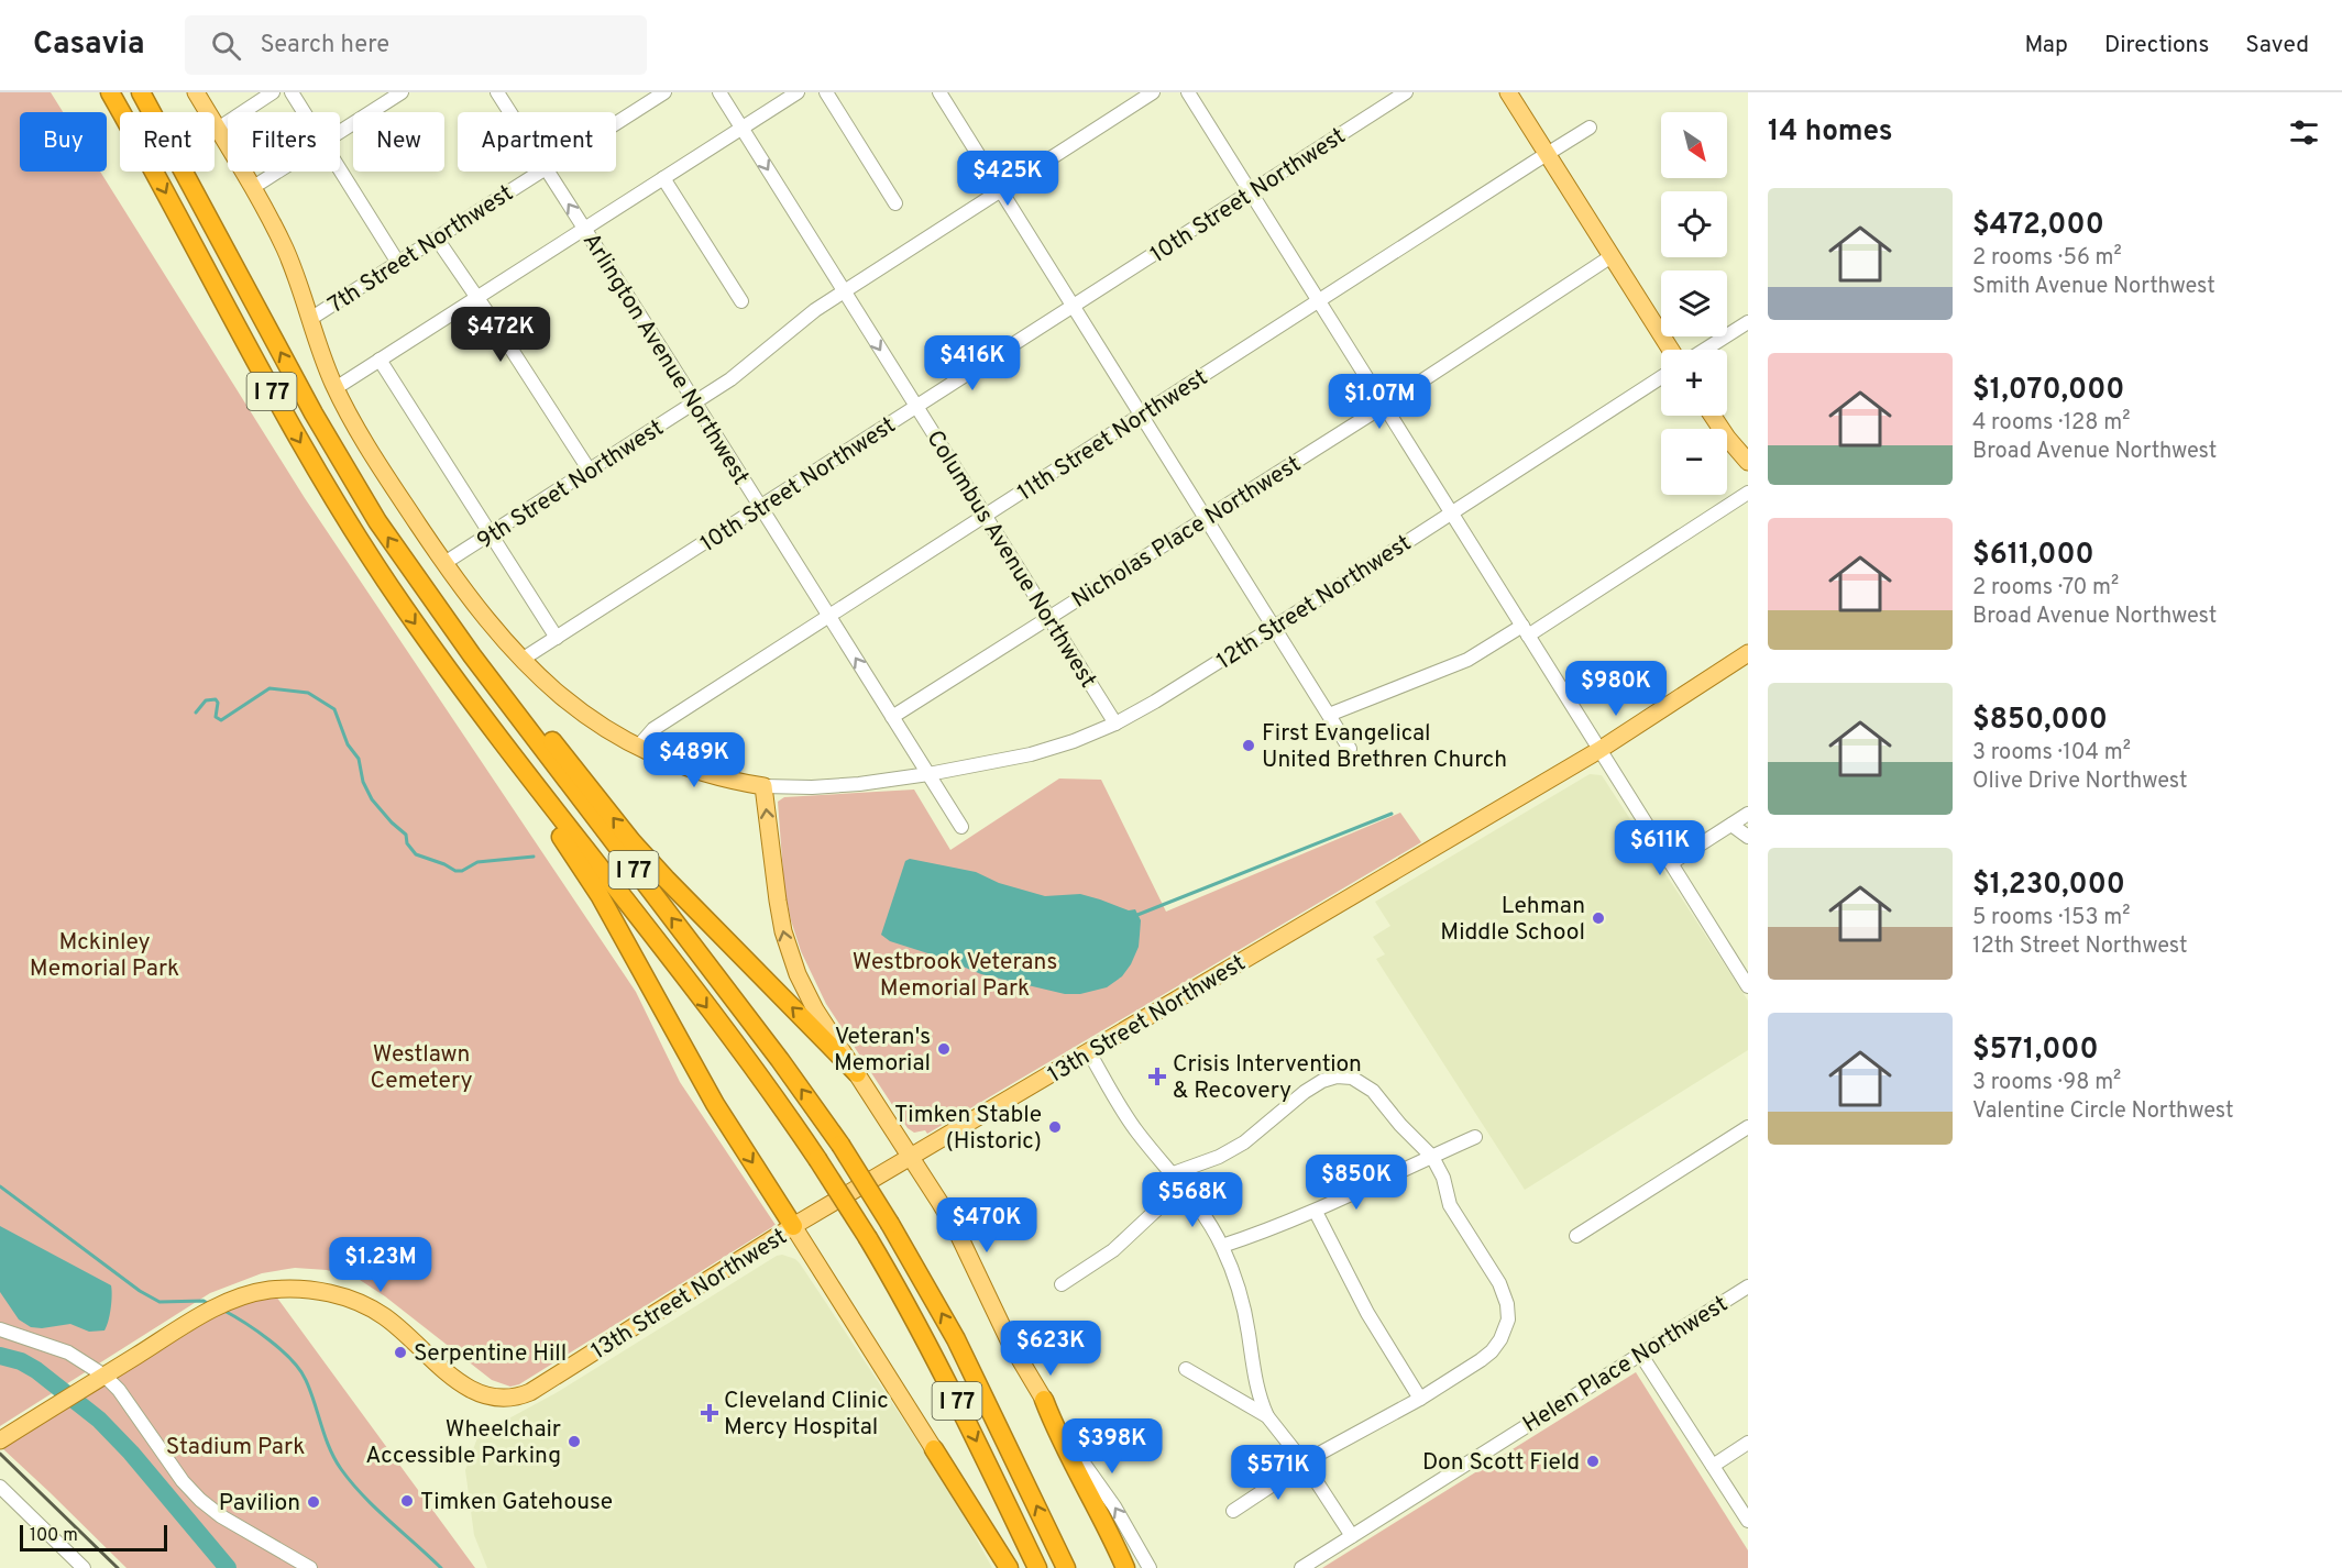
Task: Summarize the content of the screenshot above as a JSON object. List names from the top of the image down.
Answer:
{
  "streets": {
    "highway": ["I 77"],
    "main road": ["13th Street Northwest"],
    "street": [
      "10th Street Northwest",
      "7th Street Northwest",
      "Arlington Avenue Northwest",
      "11th Street Northwest",
      "9th Street Northwest",
      "Nicholas Place Northwest",
      "Columbus Avenue Northwest",
      "12th Street Northwest",
      "Helen Place Northwest"
    ]
  },
  "crossings": [
    ["10th Street Northwest", "Arlington Avenue Northwest"],
    ["10th Street Northwest", "Columbus Avenue Northwest"],
    ["Arlington Avenue Northwest", "11th Street Northwest"],
    ["Arlington Avenue Northwest", "9th Street Northwest"],
    ["Arlington Avenue Northwest", "Nicholas Place Northwest"],
    ["Arlington Avenue Northwest", "12th Street Northwest"],
    ["11th Street Northwest", "Columbus Avenue Northwest"],
    ["9th Street Northwest", "Columbus Avenue Northwest"],
    ["Nicholas Place Northwest", "Columbus Avenue Northwest"],
    ["Columbus Avenue Northwest", "12th Street Northwest"]
  ],
  "parks": [
    "Mckinley Memorial Park",
    "Westbrook Veterans Memorial Park",
    "Westlawn Cemetery",
    "Stadium Park"
  ],
  "places": {
    "other": [
      "First Evangelical United Brethren Church",
      "Lehman Middle School",
      "Veteran's Memorial",
      "Timken Stable (Historic)",
      "Serpentine Hill",
      "Wheelchair Accessible Parking",
      "Don Scott Field",
      "Timken Gatehouse",
      "Pavilion"
    ],
    "health": ["Crisis Intervention & Recovery", "Cleveland Clinic Mercy Hospital"]
  },
  "scale_bar": "100 m",
  "north": "bottom right",
  "page": {
    "header": "Casavia",
    "search": "Search here",
    "nav": ["Map", "Directions", "Saved"],
    "heading": "14 homes",
    "map_buttons": ["+", "−"],
    "chip": [
      "Buy",
      "Rent",
      "Filters",
      "New",
      "Apartment"
    ],
    "price": [
      "$425K",
      "$472K",
      "$416K",
      "$1.07M",
      "$980K",
      "$489K",
      "$611K",
      "$850K",
      "$568K",
      "$470K",
      "$1.23M",
      "$623K",
      "$398K",
      "$571K"
    ],
    "list": [
      {
        "name": "$472,000",
        "note": "2 rooms · 56 m² · Smith Avenue Northwest"
      },
      {
        "name": "$1,070,000",
        "note": "4 rooms · 128 m² · Broad Avenue Northwest"
      },
      {
        "name": "$611,000",
        "note": "2 rooms · 70 m² · Broad Avenue Northwest"
      },
      {
        "name": "$850,000",
        "note": "3 rooms · 104 m² · Olive Drive Northwest"
      },
      {
        "name": "$1,230,000",
        "note": "5 rooms · 153 m² · 12th Street Northwest"
      },
      {
        "name": "$571,000",
        "note": "3 rooms · 98 m² · Valentine Circle Northwest"
      }
    ],
    "scale": "100 m"
  }
}
